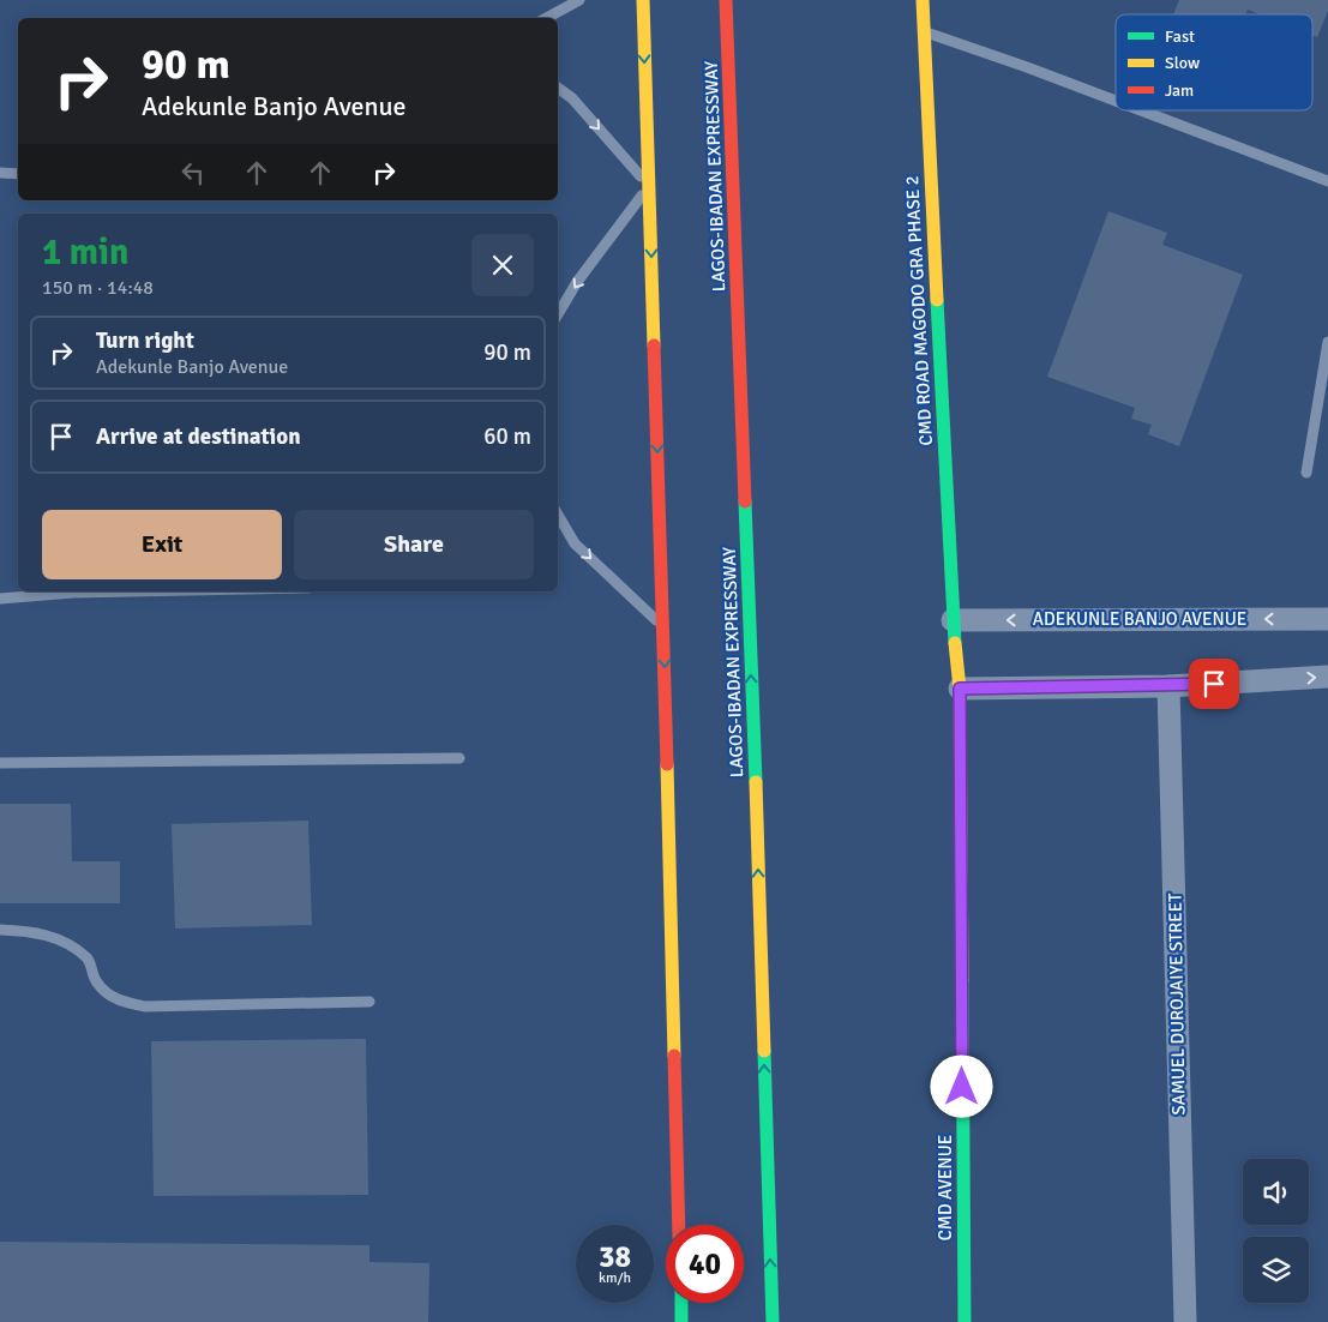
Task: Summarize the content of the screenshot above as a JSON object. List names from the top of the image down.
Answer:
{
  "streets": {
    "main road": ["LAGOS-IBADAN EXPRESSWAY", "CMD ROAD MAGODO GRA PHASE 2", "CMD AVENUE"],
    "street": ["ADEKUNLE BANJO AVENUE", "SAMUEL DUROJAIYE STREET"]
  },
  "crossings": [
    ["CMD ROAD MAGODO GRA PHASE 2", "ADEKUNLE BANJO AVENUE"],
    ["CMD ROAD MAGODO GRA PHASE 2", "CMD AVENUE"],
    ["ADEKUNLE BANJO AVENUE", "CMD AVENUE"]
  ],
  "legend": ["Fast", "Slow", "Jam"],
  "page": {
    "turn": ["90 m", "Adekunle Banjo Avenue"],
    "heading": ["1 min", "150 m · 14:48"],
    "list": [
      {
        "name": "Turn right",
        "note": "Adekunle Banjo Avenue",
        "value": "90 m"
      },
      {
        "name": "Arrive at destination",
        "value": "60 m"
      }
    ],
    "buttons": ["Exit", "Share"],
    "speed": "38 km/h",
    "limit": "40"
  }
}
